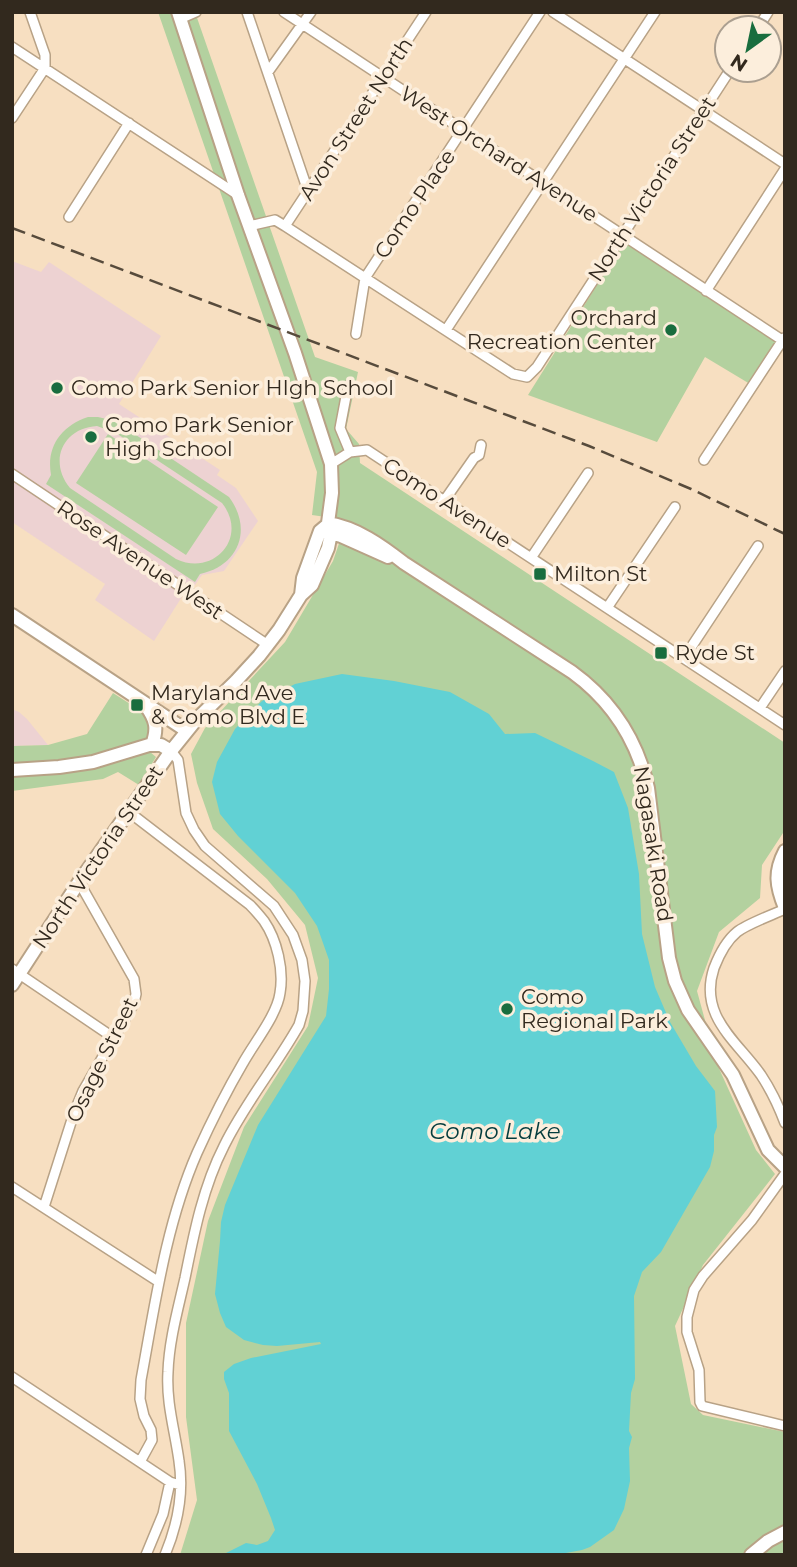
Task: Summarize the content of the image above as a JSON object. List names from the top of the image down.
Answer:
{
  "streets": {
    "street": [
      "Avon Street North",
      "West Orchard Avenue",
      "North Victoria Street",
      "Como Place",
      "Como Avenue",
      "Rose Avenue West",
      "Nagasaki Road",
      "Osage Street"
    ]
  },
  "crossings": [
    ["Avon Street North", "West Orchard Avenue"],
    ["West Orchard Avenue", "North Victoria Street"],
    ["West Orchard Avenue", "Como Place"],
    ["North Victoria Street", "Rose Avenue West"],
    ["North Victoria Street", "Osage Street"]
  ],
  "water": ["Como Lake"],
  "places": {
    "other": [
      "Orchard Recreation Center",
      "Como Park Senior HIgh School",
      "Como Park Senior High School",
      "Como Regional Park"
    ],
    "transit": ["Milton St", "Ryde St", "Maryland Ave & Como Blvd E"]
  },
  "north": "bottom left"
}
